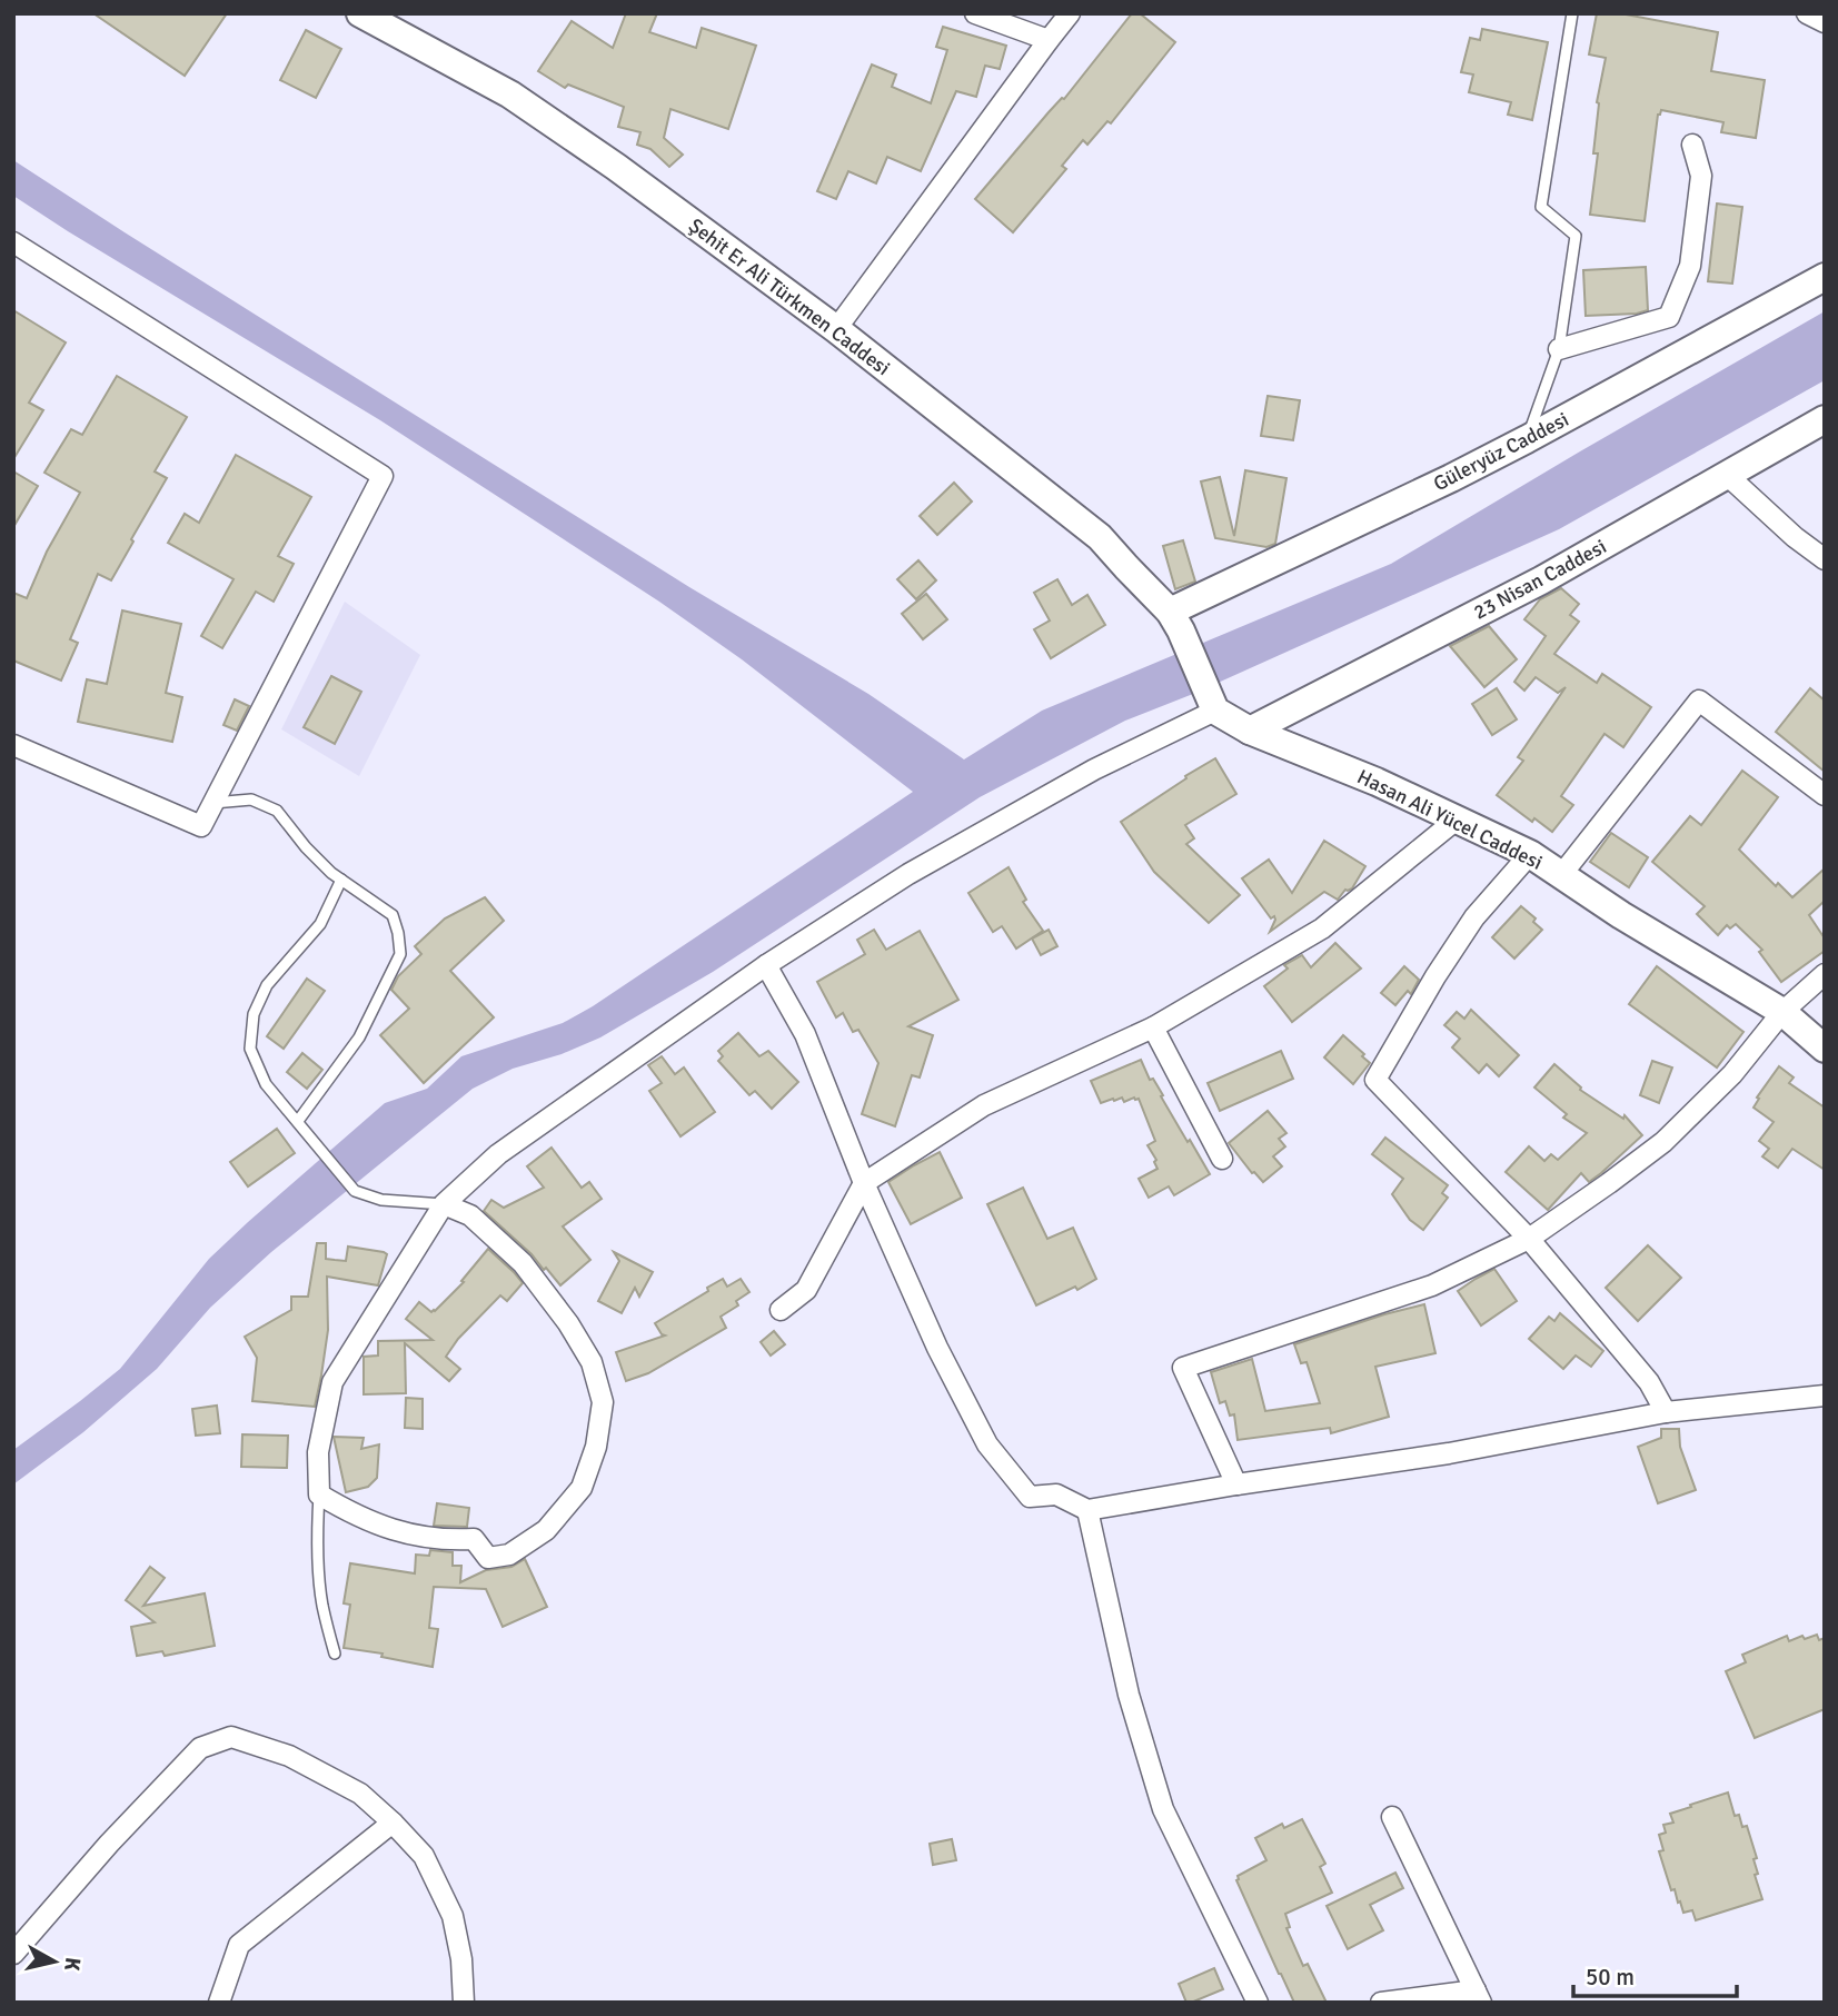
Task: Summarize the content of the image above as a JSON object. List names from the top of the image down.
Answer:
{
  "streets": {
    "street": [
      "Şehit Er Ali Türkmen Caddesi",
      "Güleryüz Caddesi",
      "23 Nisan Caddesi",
      "Hasan Ali Yücel Caddesi"
    ]
  },
  "crossings": [
    ["Şehit Er Ali Türkmen Caddesi", "Güleryüz Caddesi"],
    ["23 Nisan Caddesi", "Hasan Ali Yücel Caddesi"]
  ],
  "scale_bar": "50 m",
  "north": "right"
}
